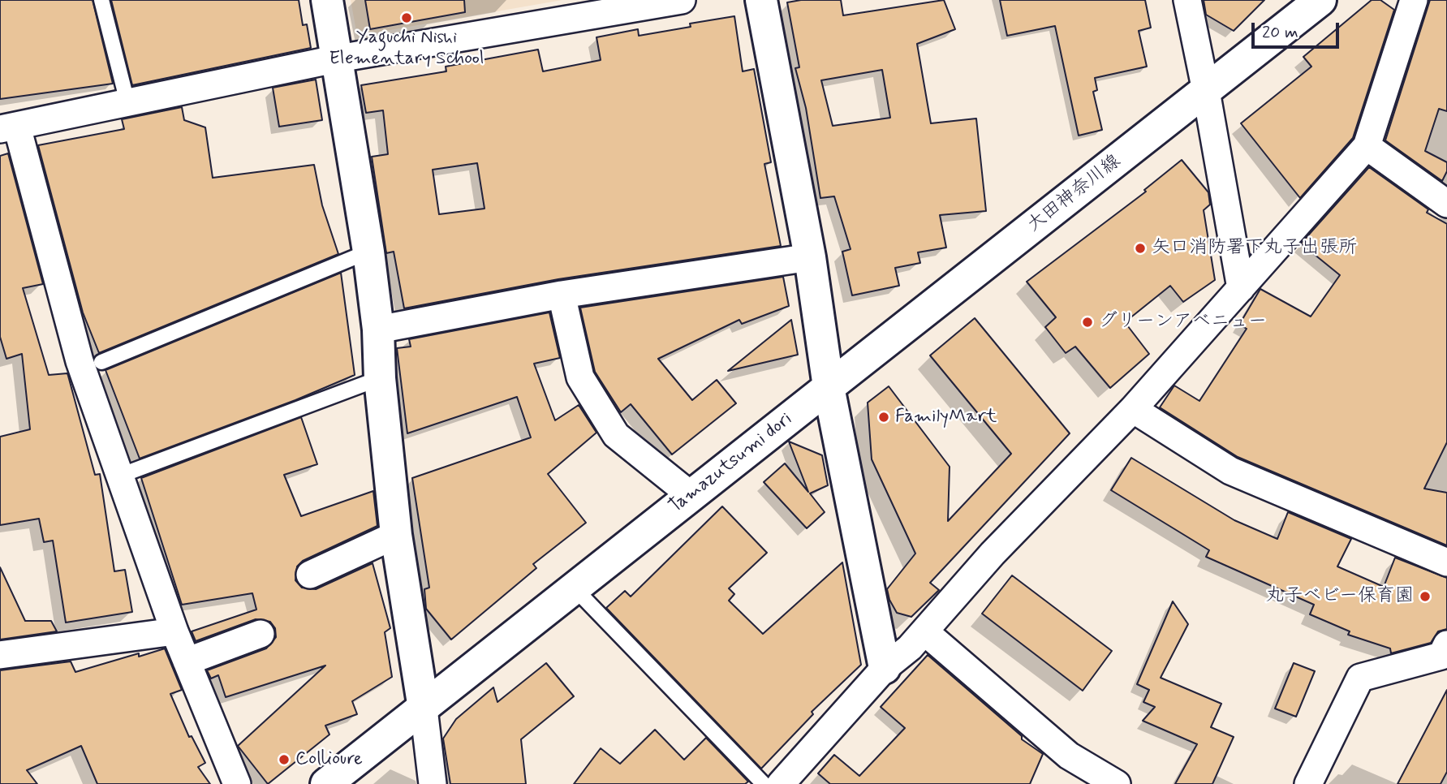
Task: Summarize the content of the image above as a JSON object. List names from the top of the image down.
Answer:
{
  "streets": {
    "main road": ["大田神奈川線", "Tamazutsumi dori"]
  },
  "crossings": [
    ["大田神奈川線", "Tamazutsumi dori"]
  ],
  "places": [
    "Yaguchi Nishi Elementary School",
    "矢口消防署下丸子出張所",
    "グリーンアベニュー",
    "FamilyMart",
    "丸子ベビー保育園",
    "Collioure"
  ],
  "scale_bar": "20 m"
}
